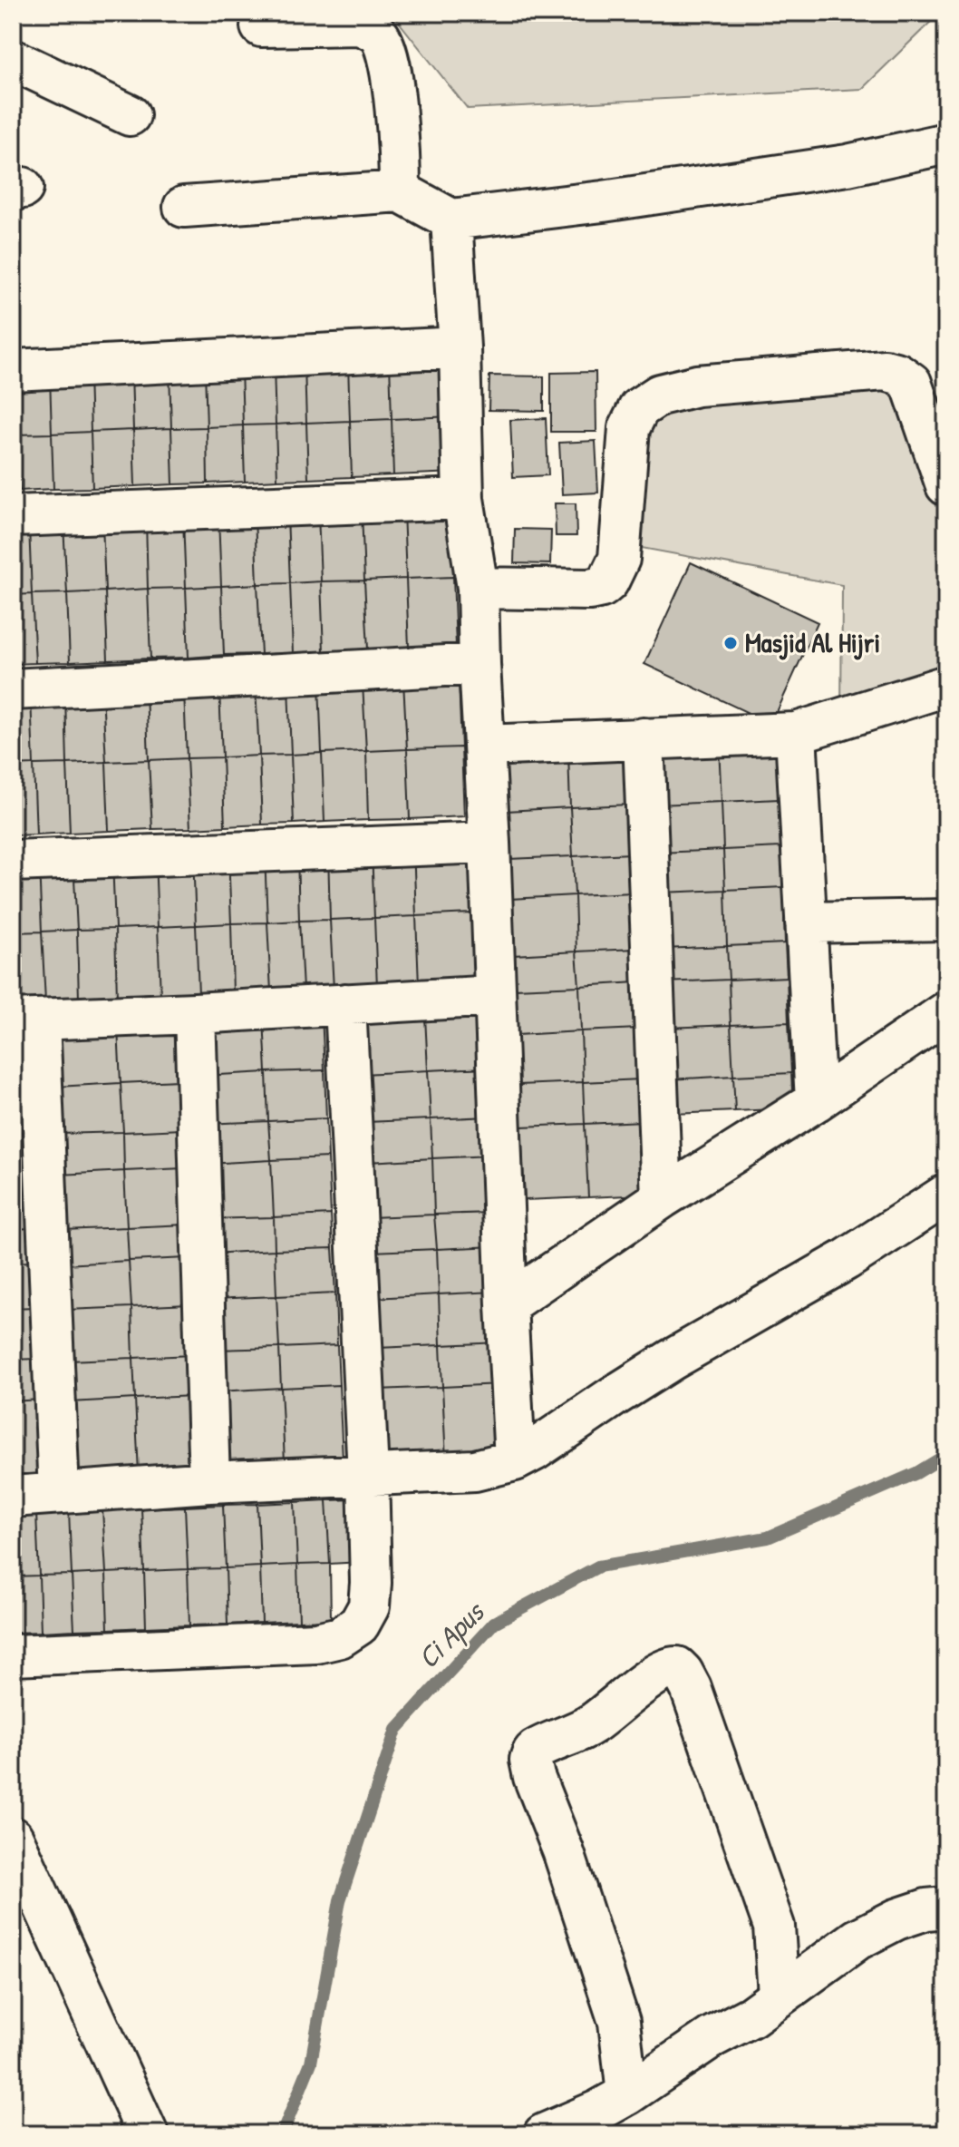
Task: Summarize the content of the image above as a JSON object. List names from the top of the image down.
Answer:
{
  "water": ["Ci Apus"],
  "places": ["Masjid Al Hijri"]
}
